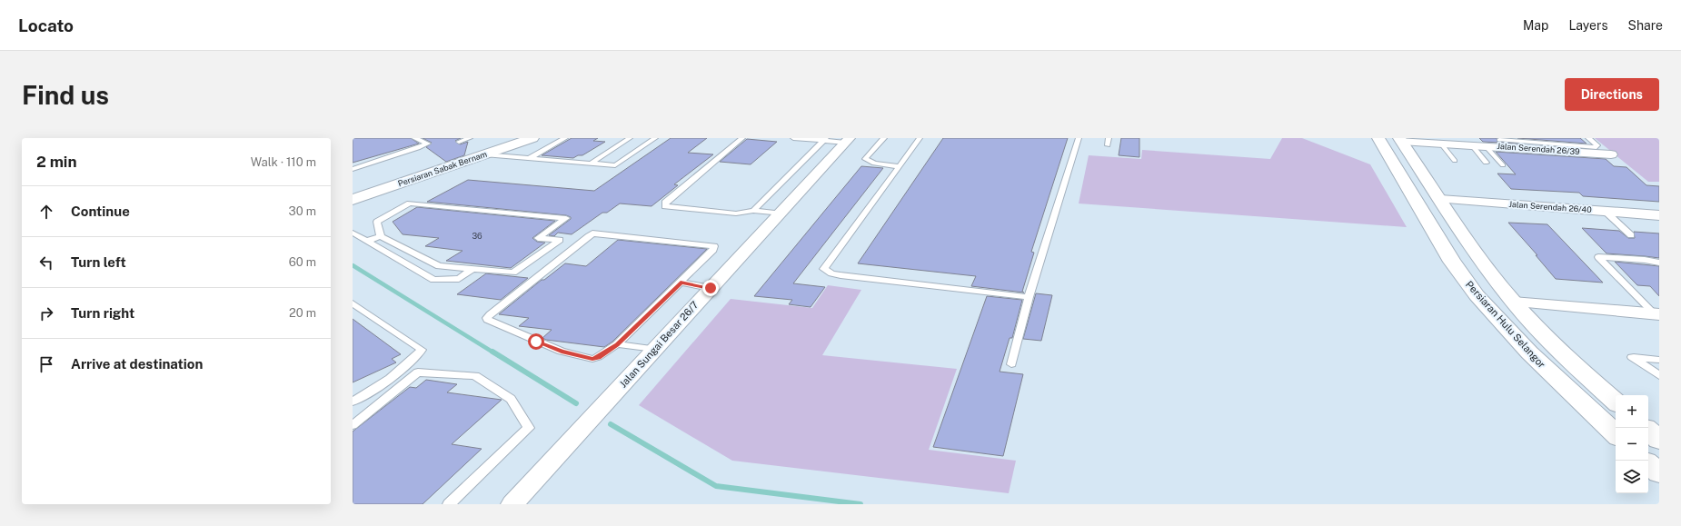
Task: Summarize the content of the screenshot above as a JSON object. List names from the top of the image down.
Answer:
{
  "streets": {
    "main road": ["Persiaran Sabak Bernam", "Persiaran Hulu Selangor"],
    "street": ["Jalan Serendah 26/39", "Jalan Serendah 26/40", "Jalan Sungai Besar 26/7"]
  },
  "crossings": [
    ["Jalan Serendah 26/39", "Persiaran Hulu Selangor"],
    ["Jalan Serendah 26/40", "Persiaran Hulu Selangor"]
  ],
  "house_numbers": ["36"],
  "page": {
    "header": "Locato",
    "nav": ["Map", "Layers", "Share"],
    "buttons": "Directions",
    "title": "Find us",
    "heading": ["2 min", "Walk · 110 m"],
    "list": [
      ["Continue", "30 m"],
      ["Turn left", "60 m"],
      ["Turn right", "20 m"],
      "Arrive at destination"
    ],
    "map_buttons": ["+", "−"]
  }
}
